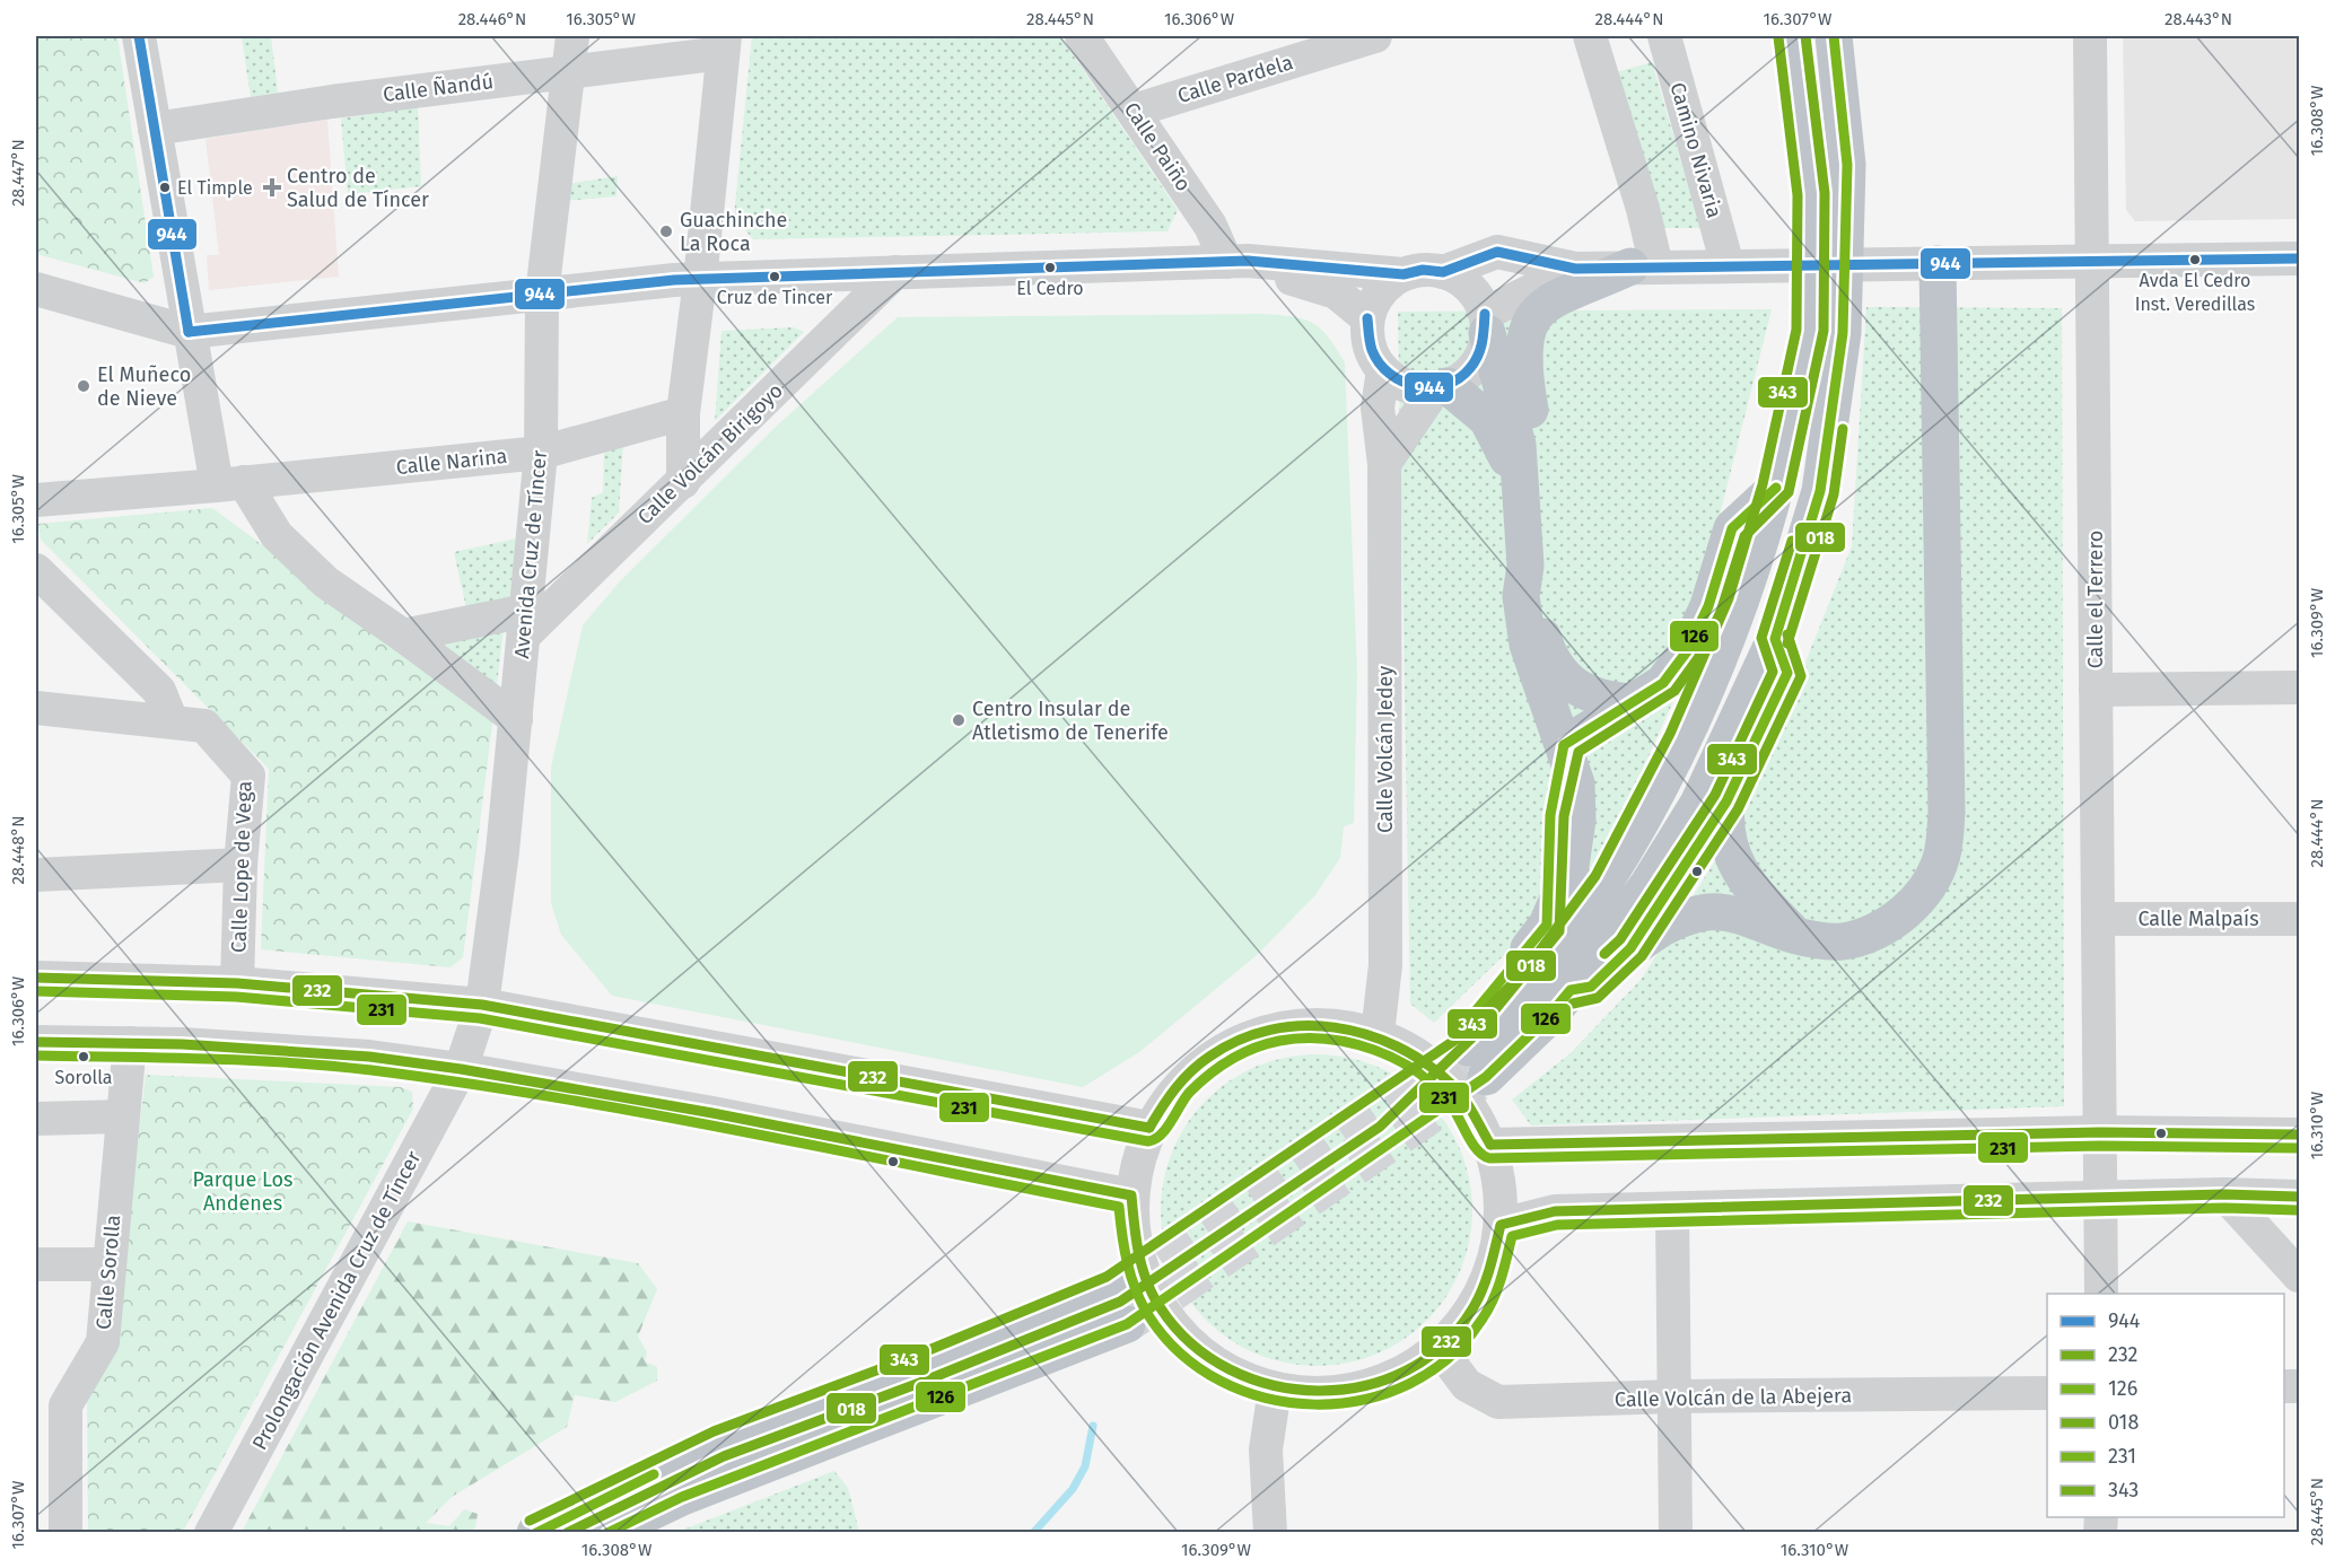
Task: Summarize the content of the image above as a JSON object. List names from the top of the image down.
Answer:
{
  "streets": {
    "street": [
      "Calle Pardela",
      "Calle Ñandú",
      "Calle Paiño",
      "Camino Nivaria",
      "Calle Volcán Birigoyo",
      "Calle Narina",
      "Avenida Cruz de Tíncer",
      "Calle el Terrero",
      "Calle Volcán Jedey",
      "Calle Lope de Vega",
      "Calle Malpaís",
      "Calle Sorolla",
      "Prolongación Avenida Cruz de Tíncer",
      "Calle Volcán de la Abejera"
    ]
  },
  "crossings": [
    ["Calle Pardela", "Calle Paiño"],
    ["Calle Ñandú", "Avenida Cruz de Tíncer"],
    ["Calle Volcán Birigoyo", "Avenida Cruz de Tíncer"],
    ["Calle Narina", "Avenida Cruz de Tíncer"],
    ["Avenida Cruz de Tíncer", "Prolongación Avenida Cruz de Tíncer"],
    ["Calle el Terrero", "Calle Malpaís"]
  ],
  "parks": ["Parque Los Andenes"],
  "places": {
    "other": [
      "El Timple",
      "Guachinche La Roca",
      "Avda El Cedro Inst. Veredillas",
      "El Cedro",
      "Cruz de Tincer",
      "El Muñeco de Nieve",
      "Centro Insular de Atletismo de Tenerife",
      "Sorolla"
    ],
    "health": ["Centro de Salud de Tíncer"]
  },
  "lines": [
    "transit line 944",
    "transit line 126",
    "transit line 018",
    "transit line 343",
    "transit line 232",
    "transit line 231"
  ],
  "legend": [
    "944",
    "232",
    "126",
    "018",
    "231",
    "343"
  ],
  "coordinates": [
    "28.446°N",
    "16.305°W",
    "28.445°N",
    "16.306°W",
    "28.444°N",
    "16.307°W",
    "28.443°N",
    "16.308°W",
    "28.447°N",
    "16.309°W",
    "28.448°N",
    "16.310°W"
  ]
}
